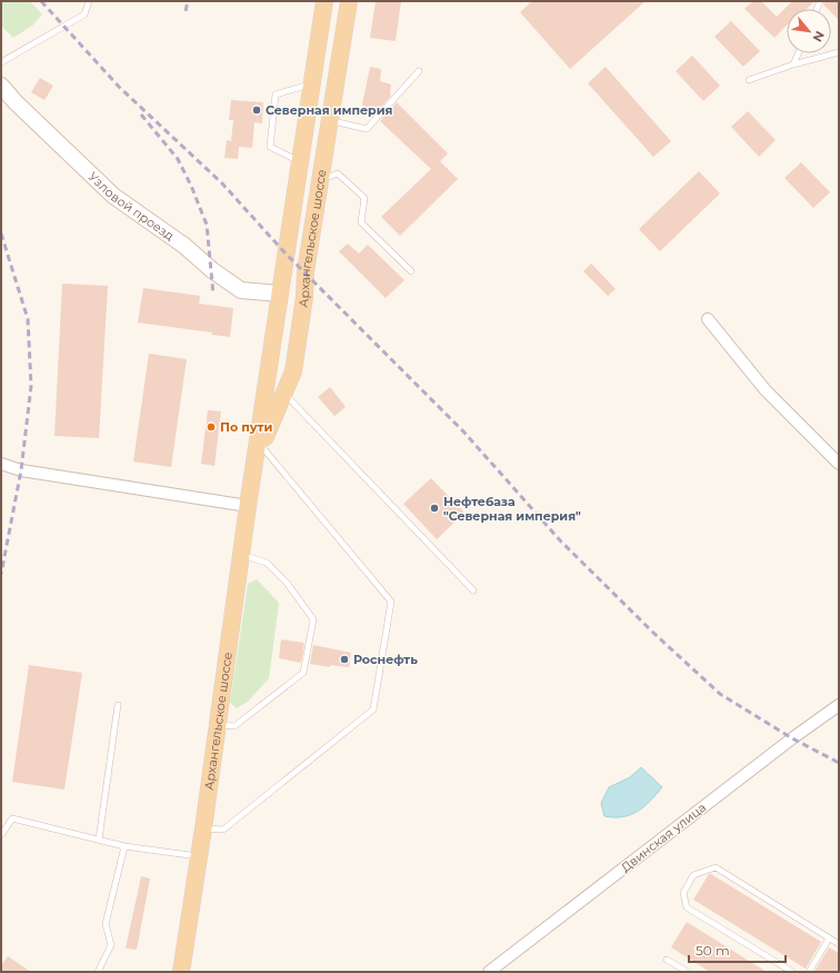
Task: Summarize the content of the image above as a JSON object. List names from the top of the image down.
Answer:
{
  "streets": {
    "main road": ["Архангельское шоссе"],
    "street": ["Узловой проезд", "Двинская улица"]
  },
  "crossings": [
    ["Узловой проезд", "Архангельское шоссе"]
  ],
  "places": [
    "Северная империя",
    "По пути",
    "Нефтебаза \"Северная империя\"",
    "Роснефть"
  ],
  "scale_bar": "50 m",
  "north": "bottom right"
}
